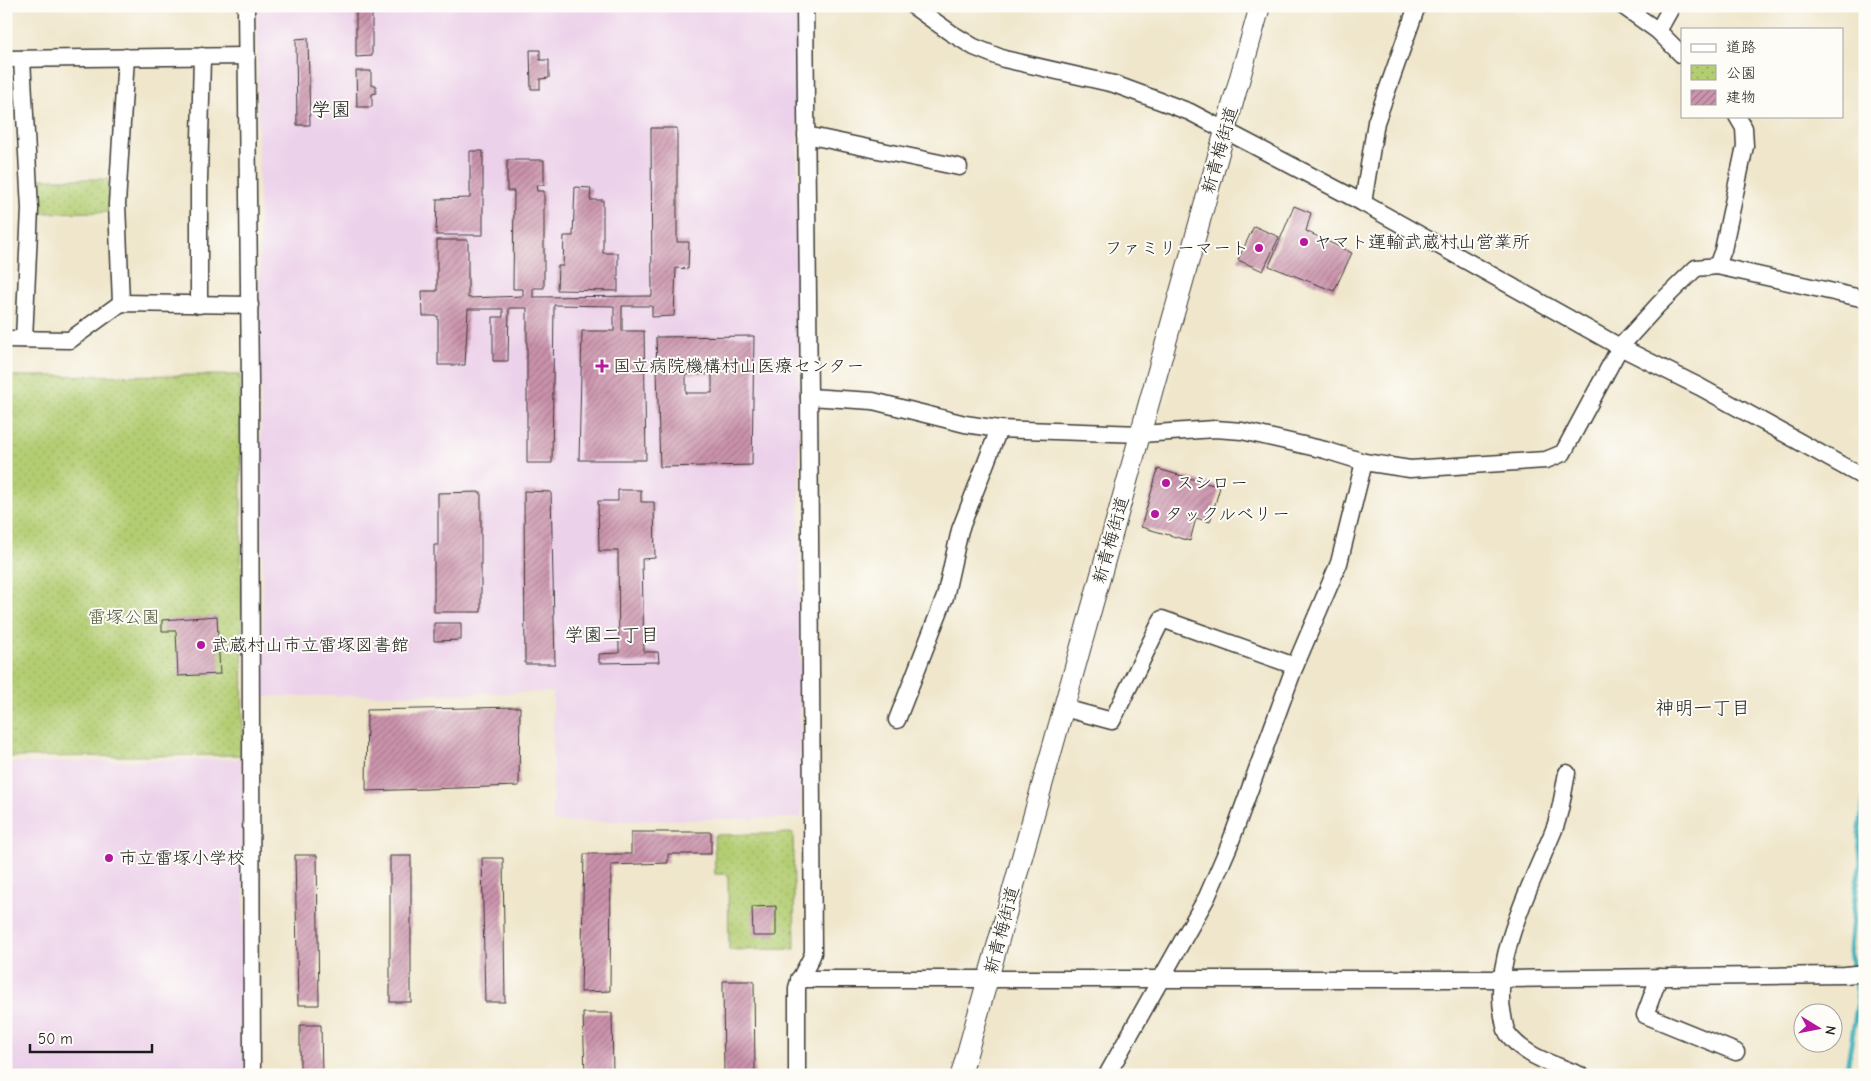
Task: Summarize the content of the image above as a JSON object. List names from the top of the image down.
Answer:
{
  "streets": {
    "main road": ["新青梅街道"]
  },
  "districts": ["学園", "学園二丁目", "神明一丁目"],
  "parks": ["雷塚公園"],
  "places": {
    "other": [
      "ヤマト運輸武蔵村山営業所",
      "ファミリーマート",
      "スシロー",
      "タックルベリー",
      "武蔵村山市立雷塚図書館",
      "市立雷塚小学校"
    ],
    "health": ["国立病院機構村山医療センター"]
  },
  "legend": ["道路", "公園", "建物"],
  "scale_bar": "50 m",
  "north": "right"
}
